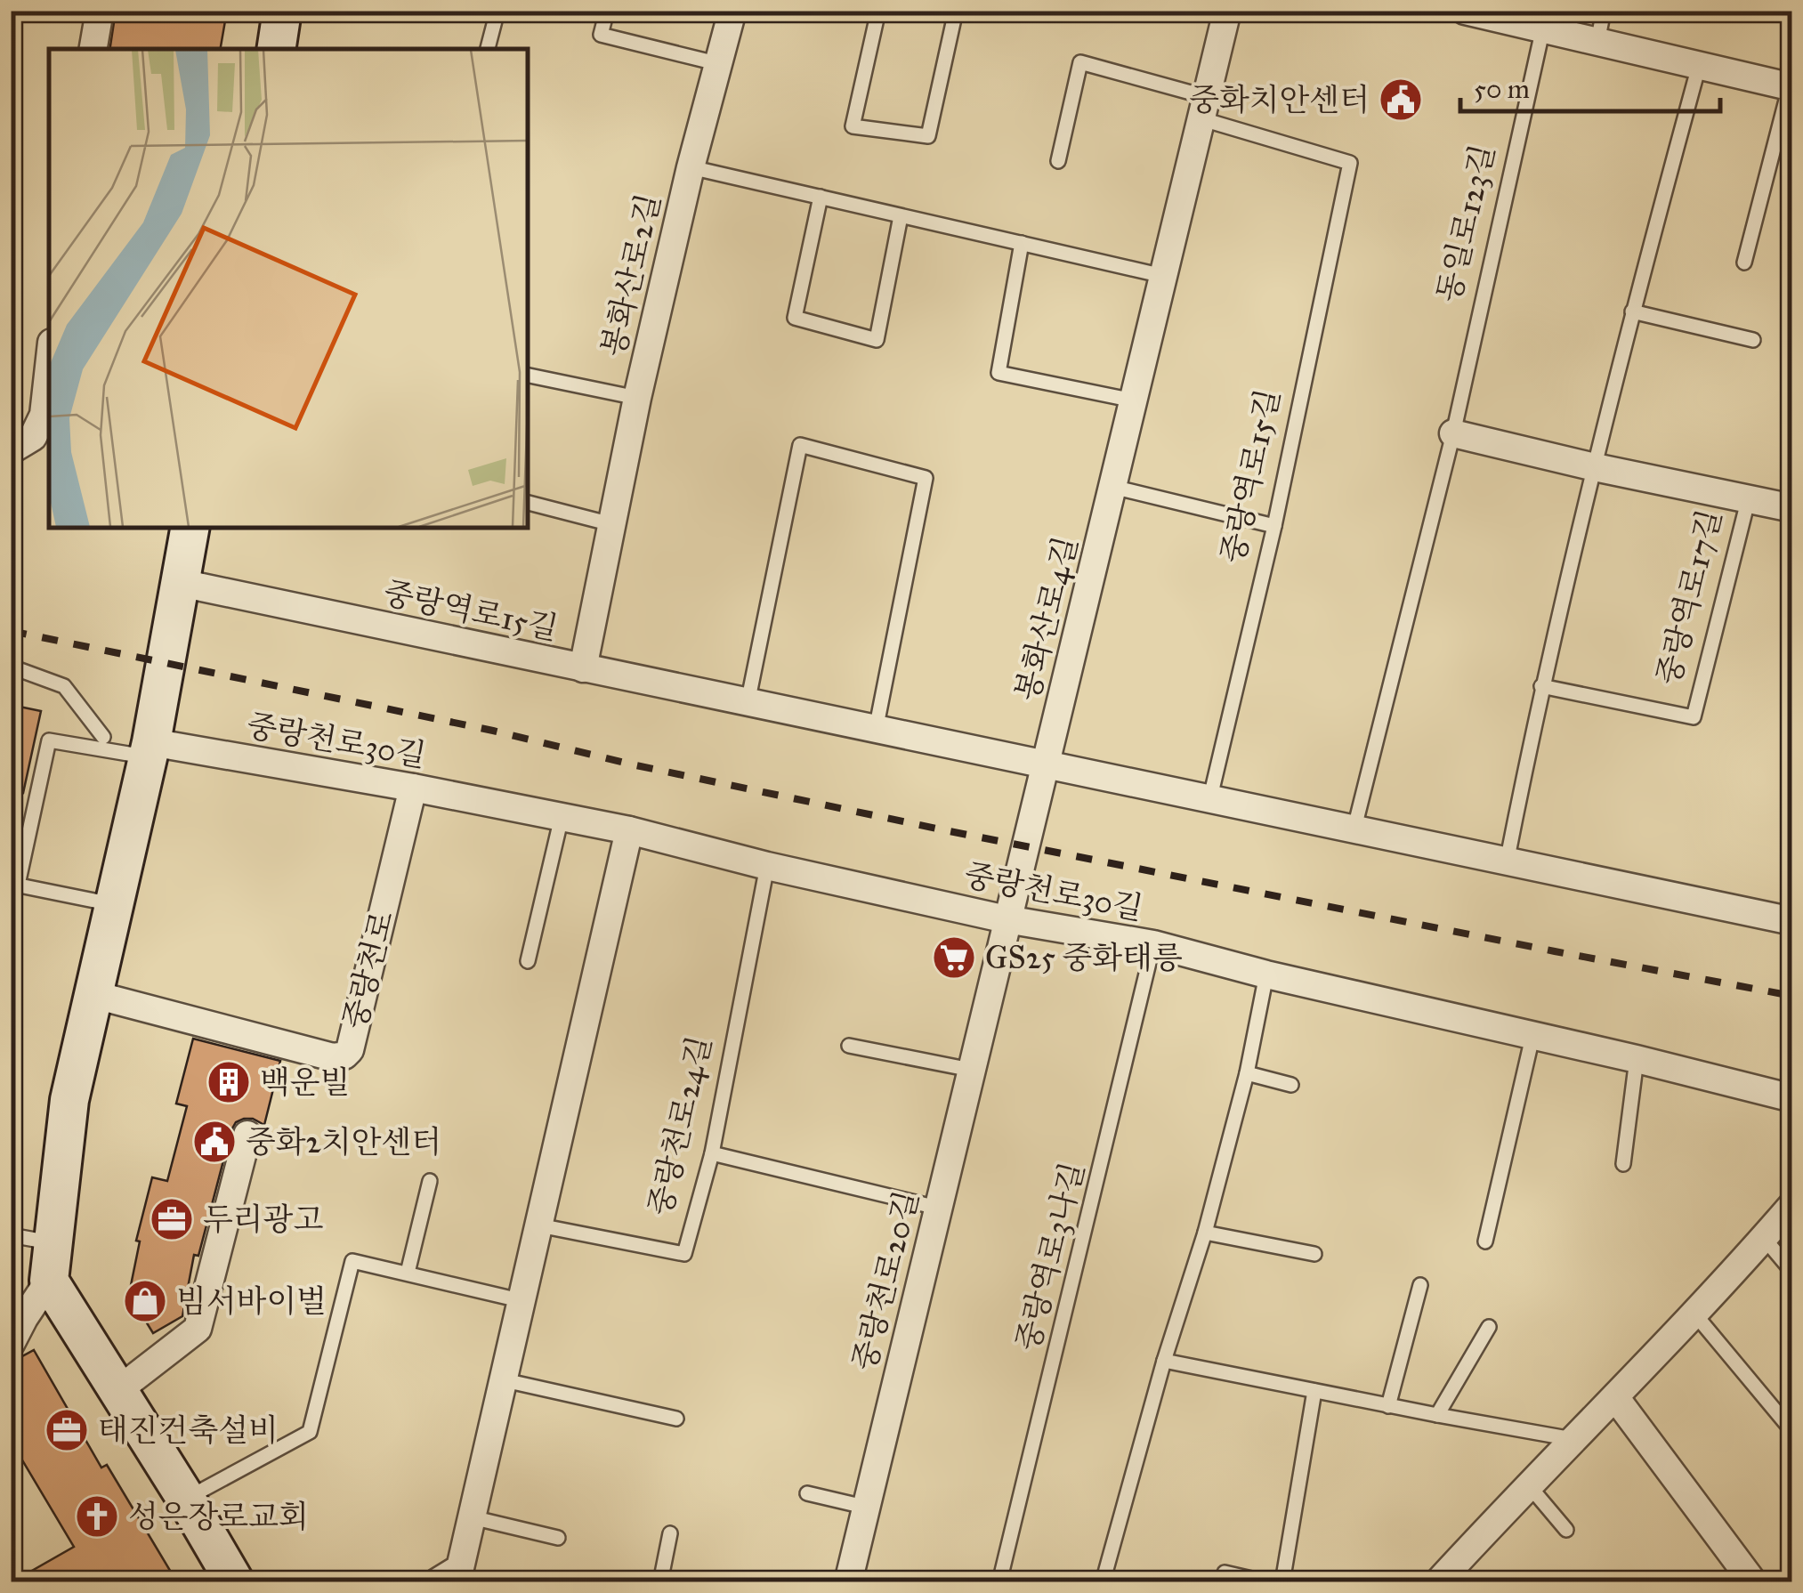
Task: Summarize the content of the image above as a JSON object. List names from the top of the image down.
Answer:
{
  "streets": {
    "street": [
      "봉화산로2길",
      "중랑역로15길",
      "중랑역로17길",
      "봉화산로4길",
      "중랑천로30길",
      "중랑천로",
      "중랑천로20길"
    ],
    "lane": ["동일로123길", "중랑천로24길", "중랑역로3나길"]
  },
  "crossings": [
    ["동일로123길", "중랑역로17길"],
    ["봉화산로2길", "중랑역로15길"],
    ["중랑역로15길", "봉화산로4길"],
    ["중랑역로15길", "중랑천로20길"],
    ["봉화산로4길", "중랑천로20길"],
    ["중랑천로30길", "중랑천로"],
    ["중랑천로30길", "중랑천로24길"],
    ["중랑천로30길", "중랑역로3나길"],
    ["중랑천로30길", "중랑천로20길"]
  ],
  "places": {
    "public building": ["중화치안센터", "중화2치안센터"],
    "supermarket": ["GS25 중화태릉"],
    "building": ["백운빌"],
    "office": ["두리광고", "태진건축설비"],
    "shop": ["빔서바이벌"],
    "church": ["성은장로교회"]
  },
  "scale_bar": "50 m"
}
